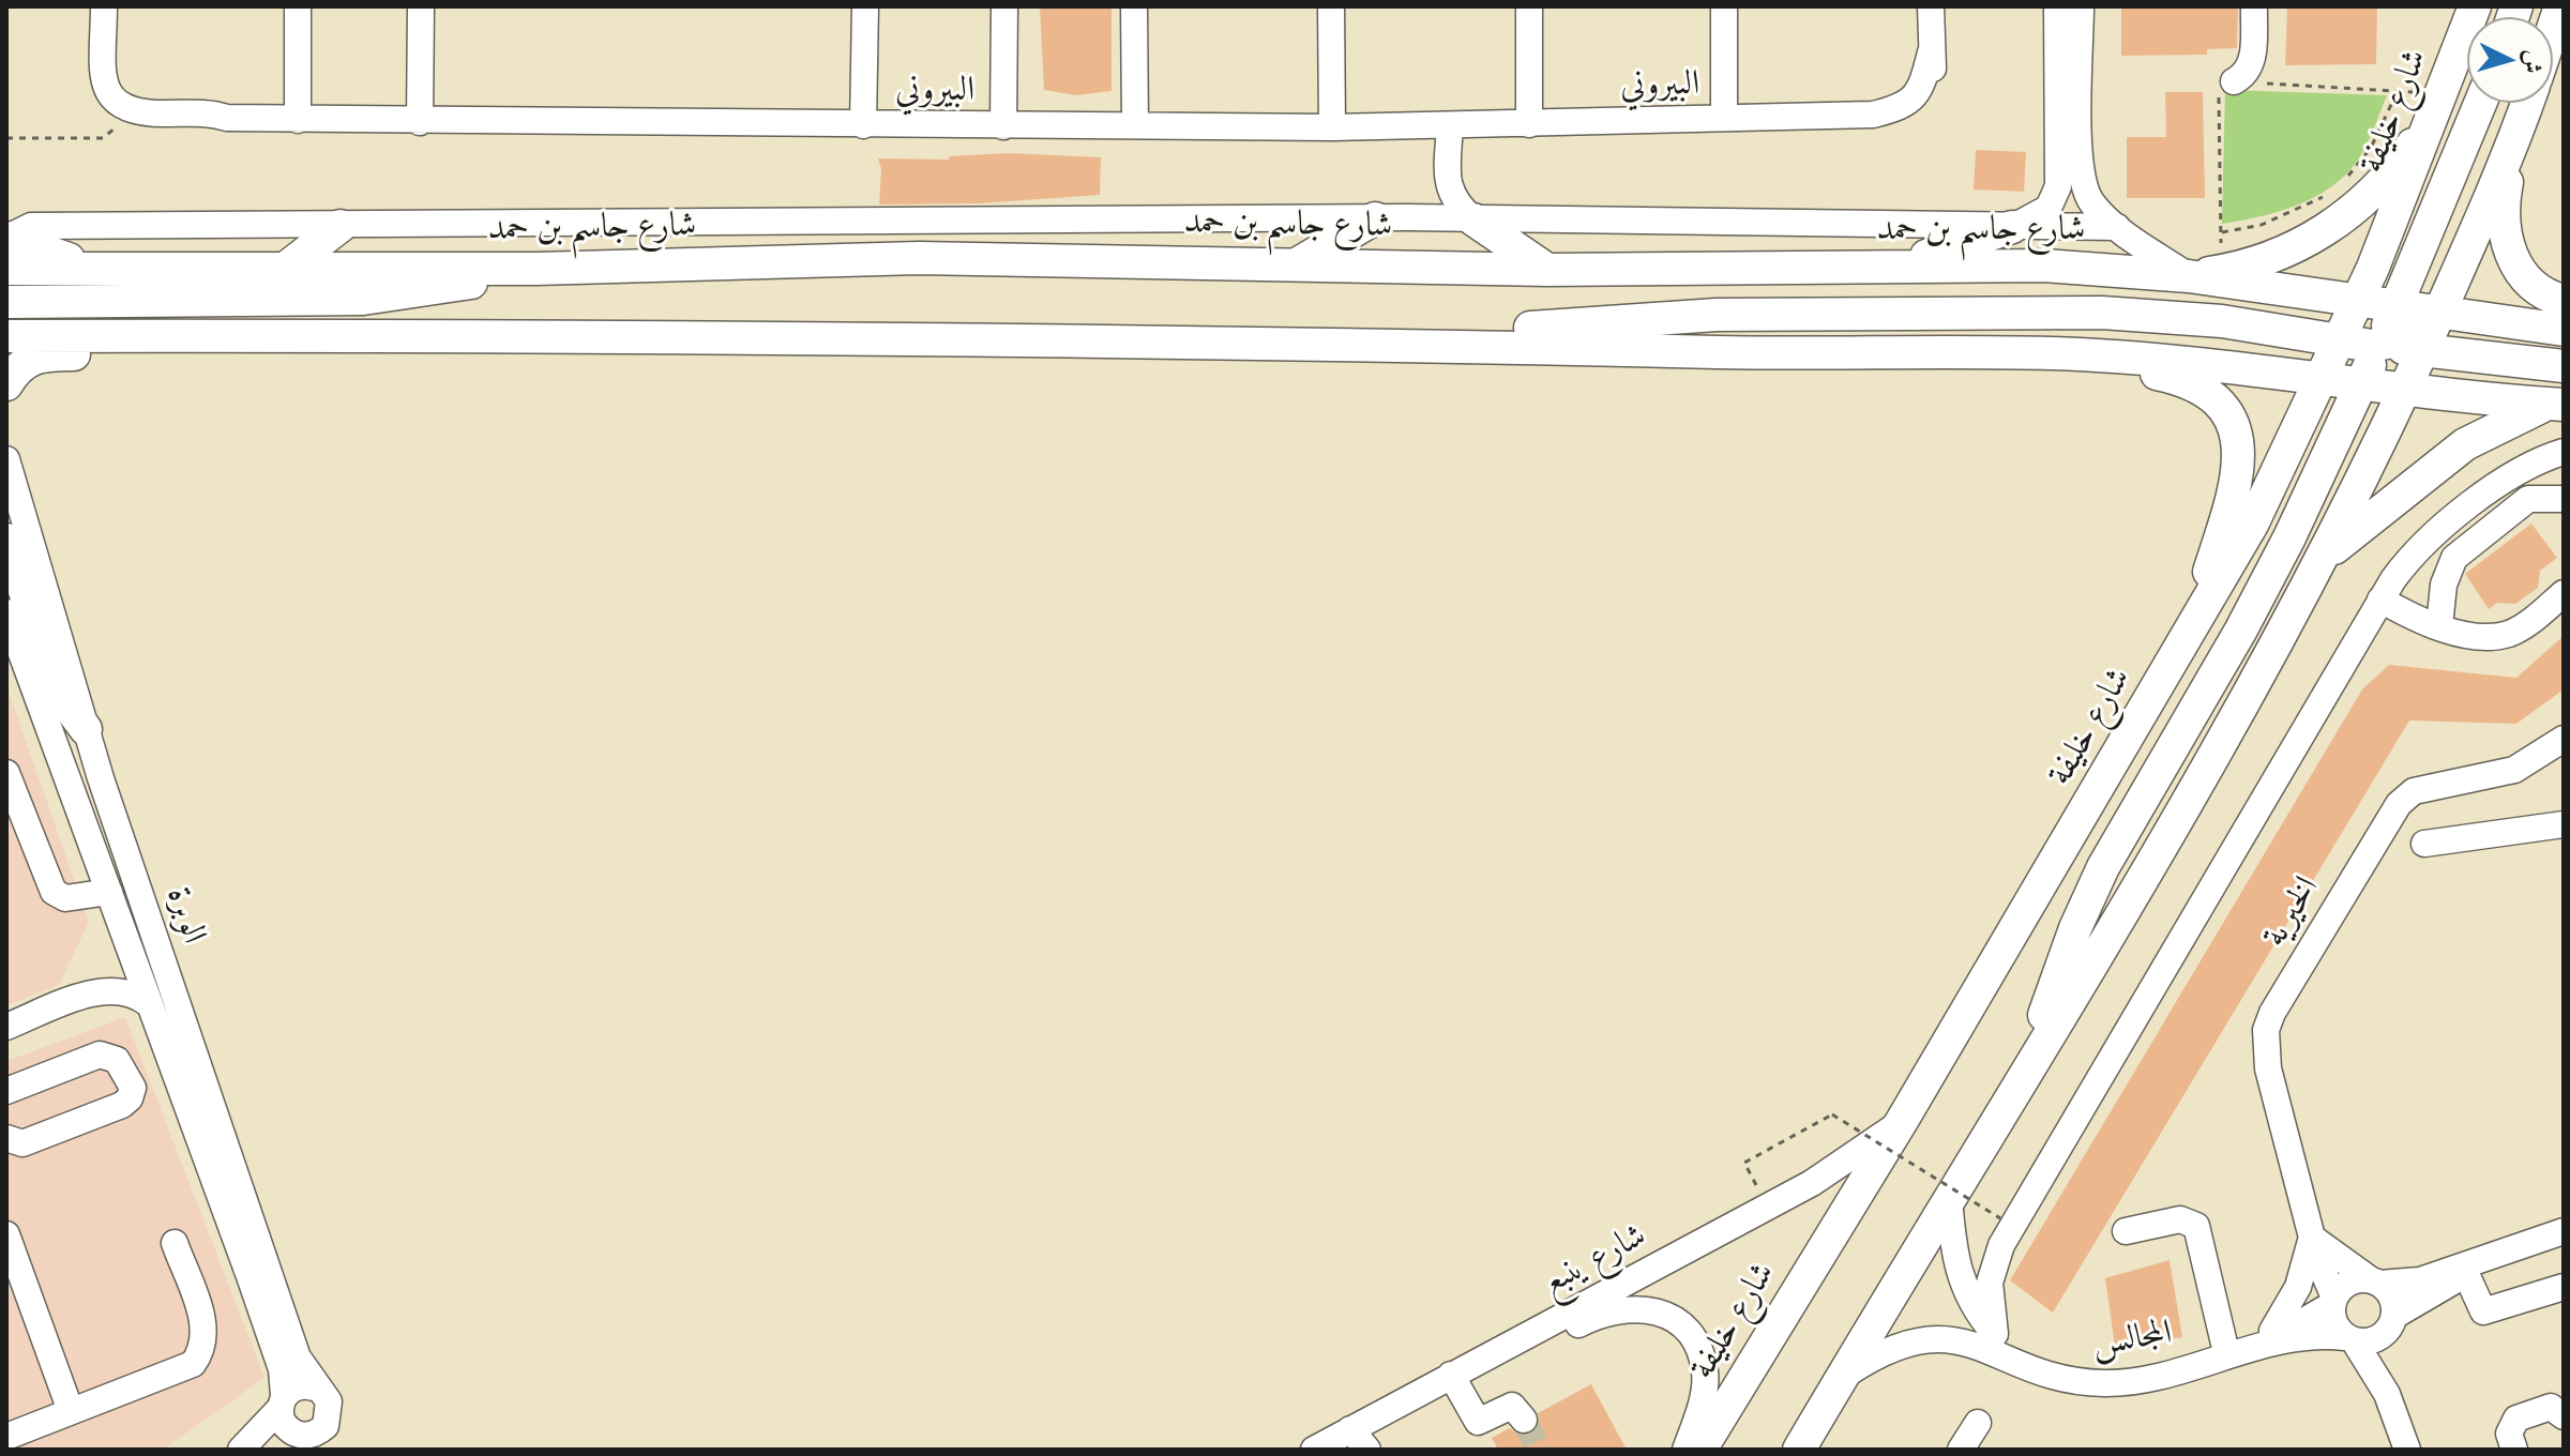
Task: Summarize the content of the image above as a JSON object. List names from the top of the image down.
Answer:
{
  "streets": {
    "main road": ["شارع خليفة", "شارع جاسم بن حمد"],
    "street": [
      "البيروني",
      "الخيرية",
      "الوبرة",
      "شارع ينبع",
      "المجالس"
    ]
  },
  "crossings": [
    ["شارع خليفة", "شارع جاسم بن حمد"],
    ["شارع خليفة", "شارع ينبع"],
    ["الخيرية", "المجالس"]
  ],
  "north": "right"
}
